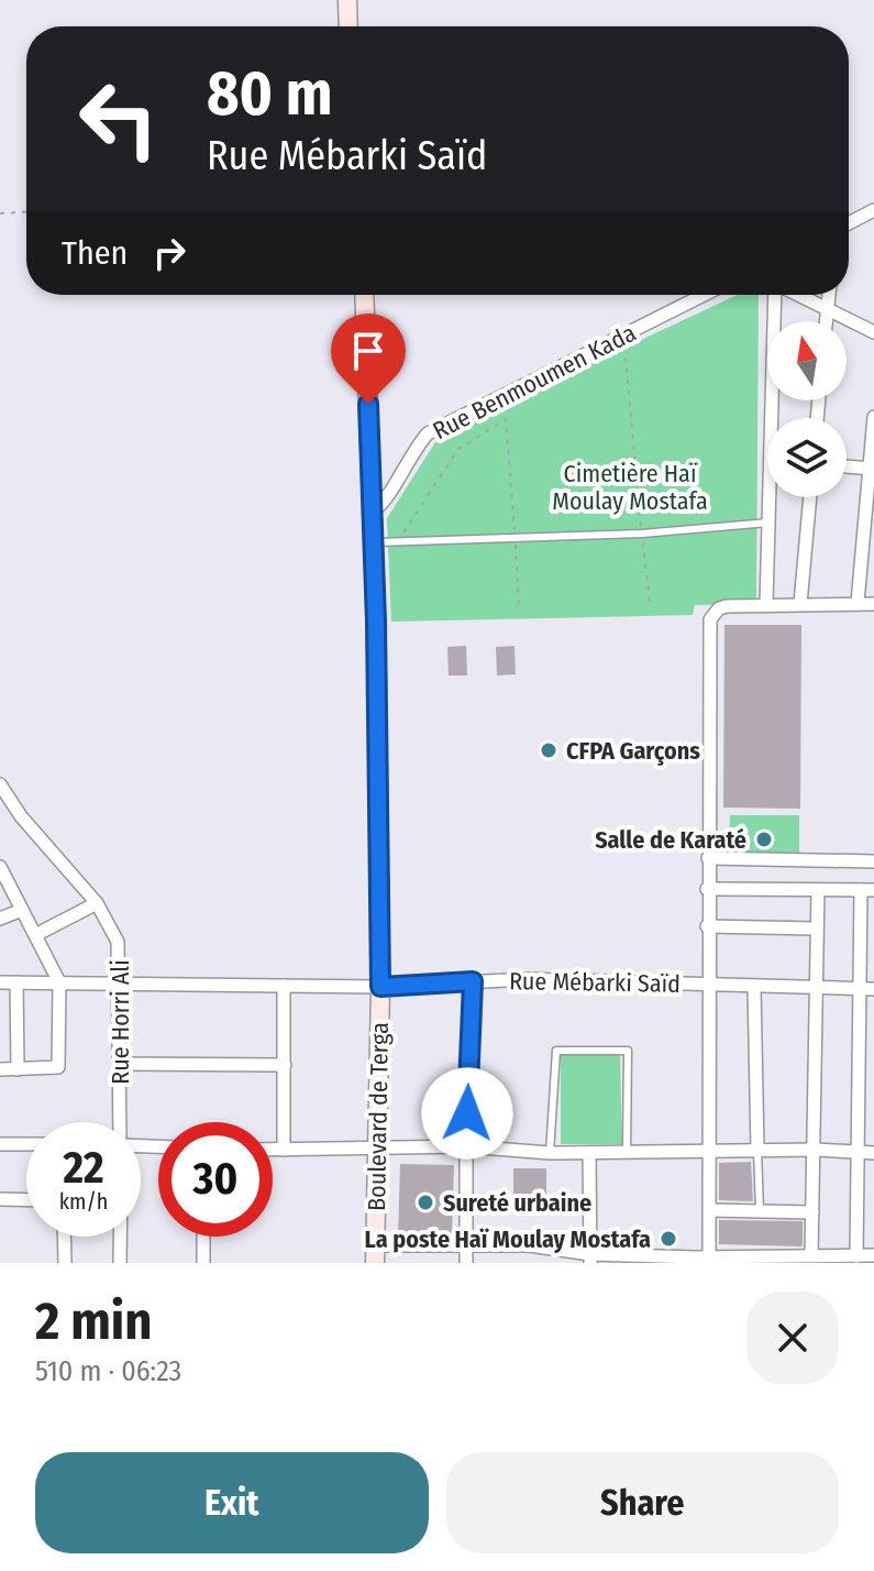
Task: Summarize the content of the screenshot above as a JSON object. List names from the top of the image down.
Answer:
{
  "streets": {
    "main road": ["Boulevard de Terga"],
    "street": ["Rue Benmoumen Kada", "Rue Mébarki Saïd", "Rue Horri Ali"]
  },
  "crossings": [
    ["Rue Benmoumen Kada", "Boulevard de Terga"],
    ["Rue Mébarki Saïd", "Rue Horri Ali"],
    ["Rue Mébarki Saïd", "Boulevard de Terga"]
  ],
  "parks": ["Cimetière Haï Moulay Mostafa"],
  "places": [
    "CFPA Garçons",
    "Salle de Karaté",
    "Sureté urbaine",
    "La poste Haï Moulay Mostafa"
  ],
  "north": "top",
  "page": {
    "turn": ["80 m", "Rue Mébarki Saïd"],
    "then": "Then",
    "speed": "22 km/h",
    "limit": "30",
    "heading": ["2 min", "510 m · 06:23"],
    "buttons": ["Exit", "Share"]
  }
}
